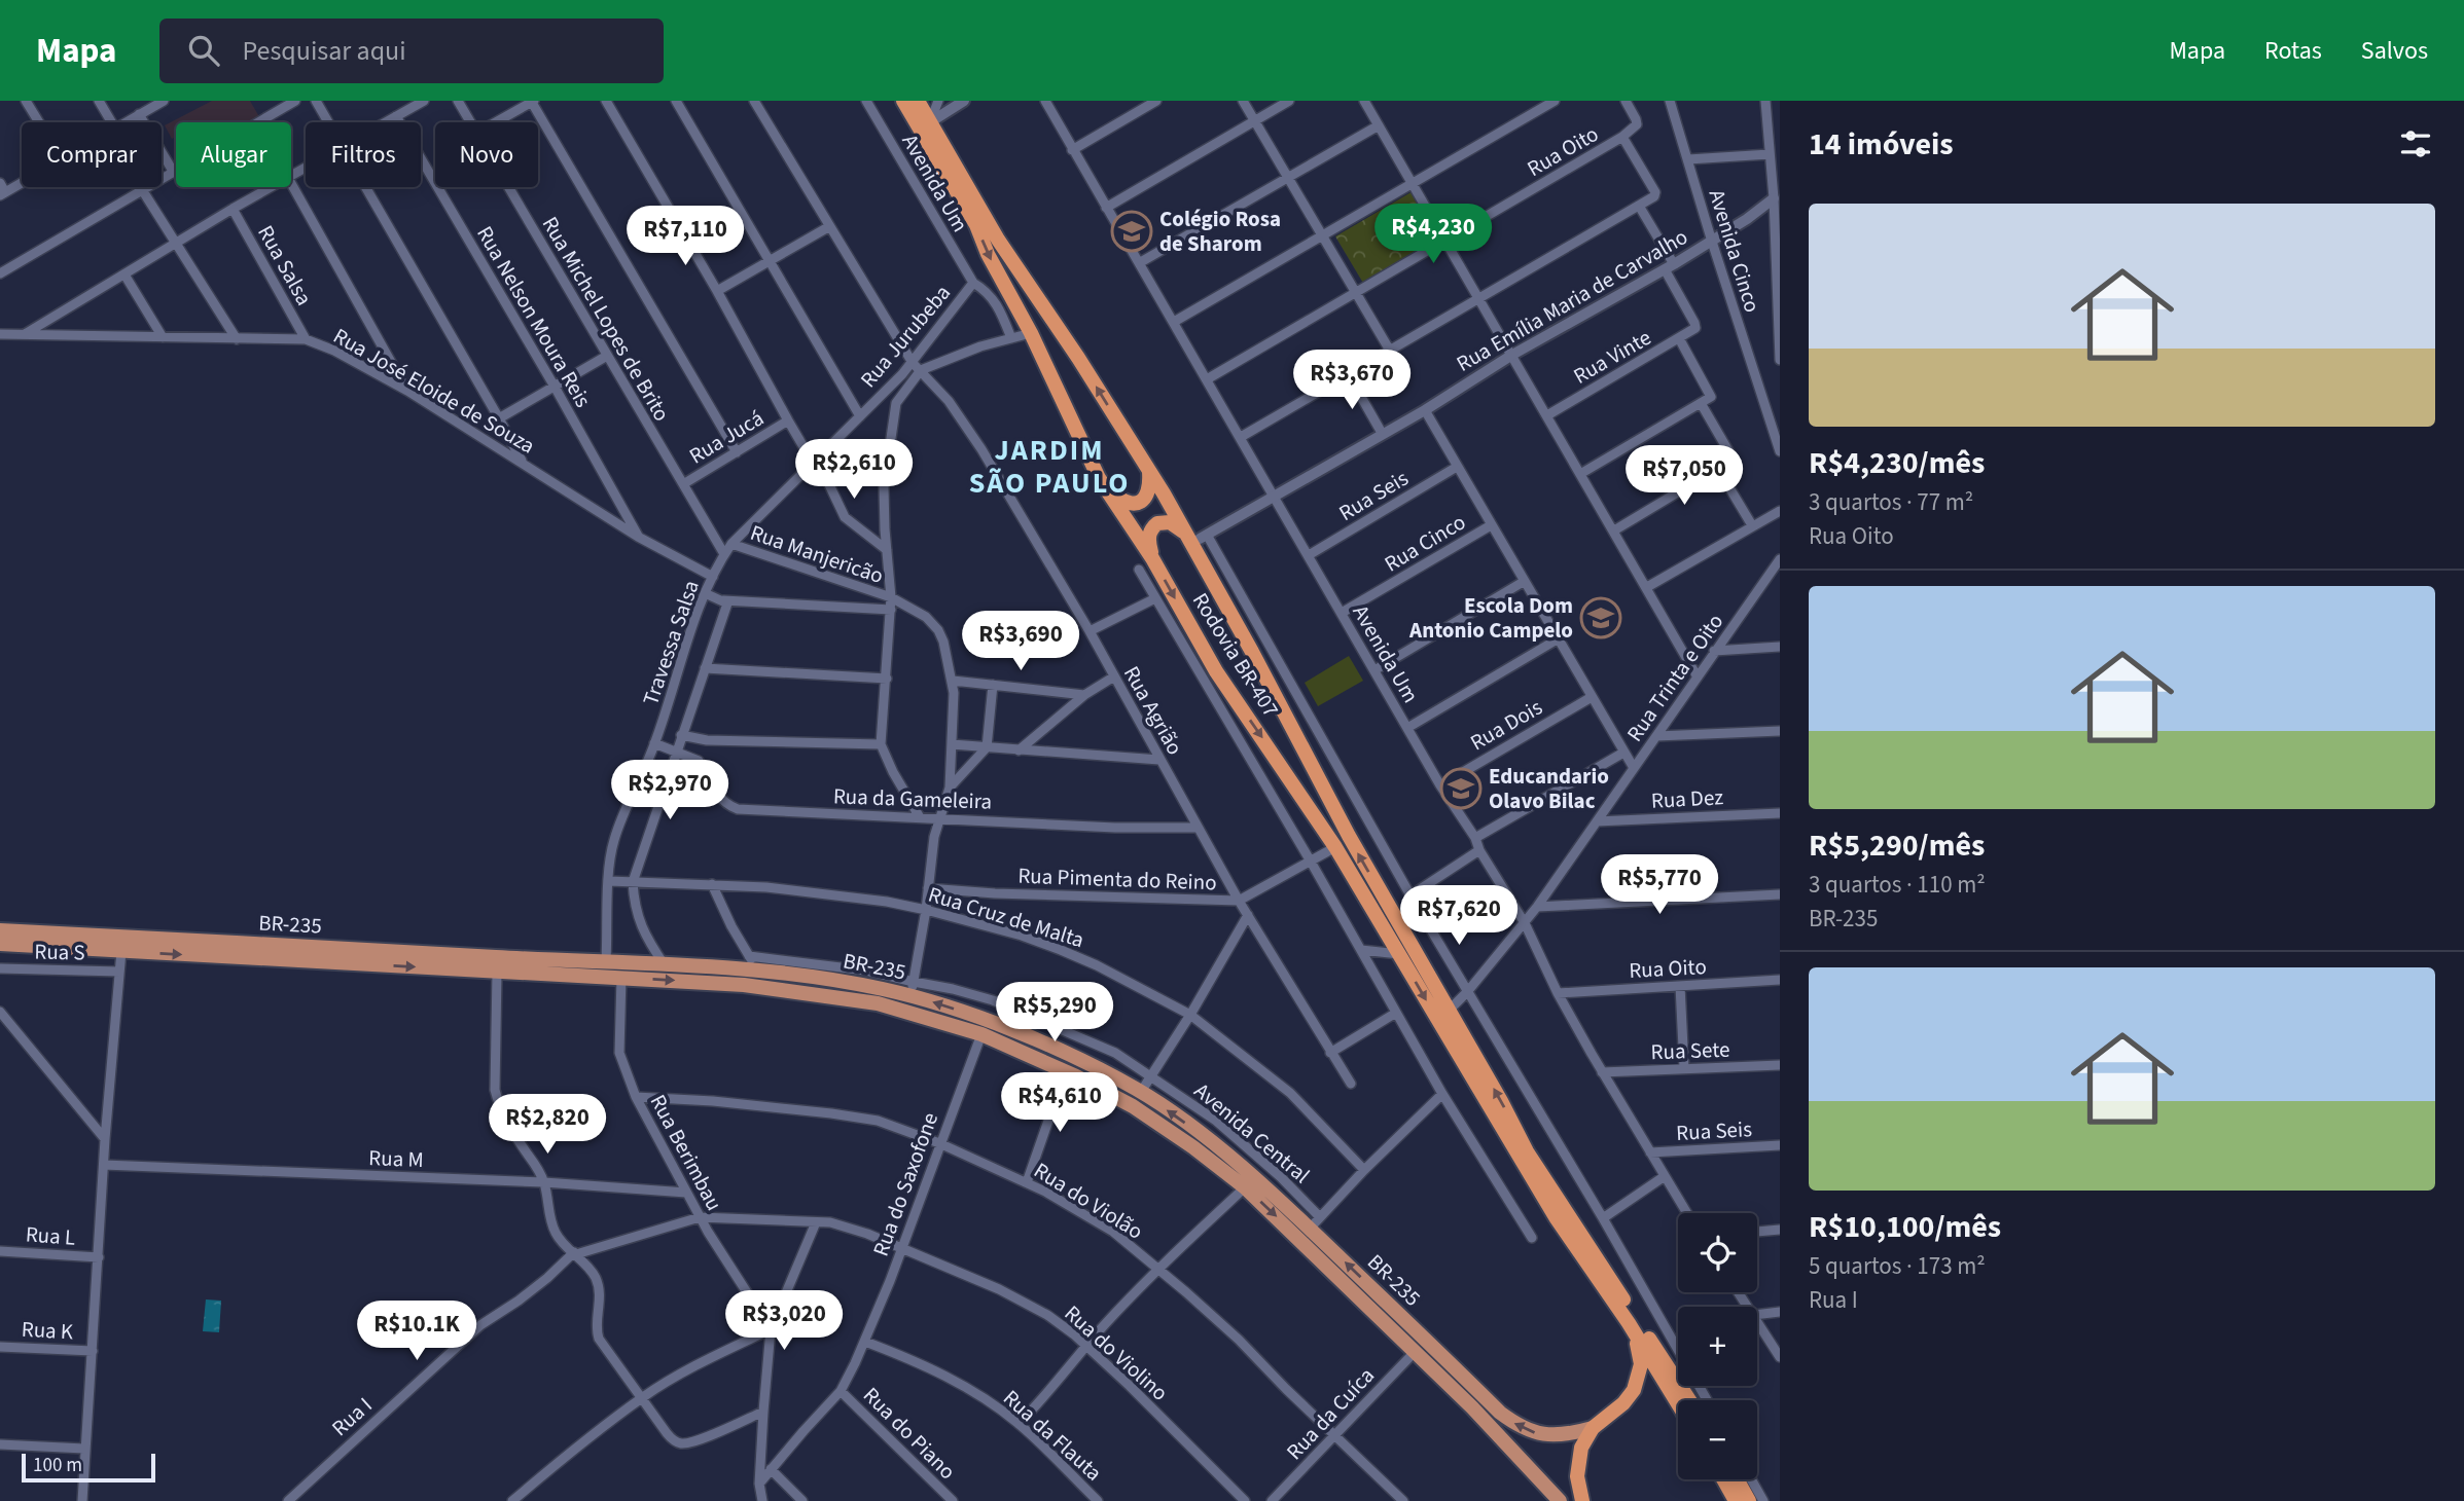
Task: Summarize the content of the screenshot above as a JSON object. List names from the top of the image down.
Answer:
{
  "streets": {
    "highway": ["Rodovia BR-407"],
    "main road": ["BR-235"],
    "street": [
      "Rua Oito",
      "Avenida Um",
      "Avenida Cinco",
      "Rua Salsa",
      "Rua Emília Maria de Carvalho",
      "Rua Nelson Moura Reis",
      "Rua Michel Lopes de Brito",
      "Rua Jurubeba",
      "Rua Vinte",
      "Rua José Eloide de Souza",
      "Rua Jucá",
      "Rua Seis",
      "Rua Cinco",
      "Rua Manjericão",
      "Travessa Salsa",
      "Rua Trinta e Oito",
      "Rua Agrião",
      "Rua Dois",
      "Rua da Gameleira",
      "Rua Dez",
      "Rua Pimenta do Reino",
      "Rua Cruz de Malta",
      "Rua S",
      "Rua Sete",
      "Avenida Central",
      "Rua Berimbau",
      "Rua M",
      "Rua do Saxofone",
      "Rua do Violão",
      "Rua L",
      "Rua K",
      "Rua do Violino",
      "Rua da Cuíca",
      "Rua I",
      "Rua do Piano",
      "Rua da Flauta"
    ]
  },
  "crossings": [
    ["Rua Oito", "Avenida Um"],
    ["Avenida Um", "Rua Emília Maria de Carvalho"],
    ["Avenida Um", "Rua Jurubeba"],
    ["Avenida Um", "Rua Seis"],
    ["Avenida Um", "Rua Cinco"],
    ["Avenida Um", "Rua Trinta e Oito"],
    ["Avenida Um", "Rua Dois"],
    ["Avenida Um", "Rua Sete"],
    ["Avenida Cinco", "Rua Emília Maria de Carvalho"],
    ["Rua Salsa", "Rua José Eloide de Souza"],
    ["Rua Emília Maria de Carvalho", "Rua Vinte"],
    ["Rua Nelson Moura Reis", "Rua José Eloide de Souza"],
    ["Rua Michel Lopes de Brito", "Rua Jurubeba"],
    ["Rua Michel Lopes de Brito", "Rua Jucá"],
    ["Rua Michel Lopes de Brito", "Travessa Salsa"],
    ["Rua Jurubeba", "Rua Manjericão"],
    ["Rua Jurubeba", "Travessa Salsa"],
    ["Rua Jurubeba", "Rua Agrião"],
    ["Rua José Eloide de Souza", "Travessa Salsa"],
    ["Travessa Salsa", "Rua da Gameleira"],
    ["Travessa Salsa", "Rua Cruz de Malta"],
    ["Rodovia BR-407", "Rua Trinta e Oito"],
    ["Rodovia BR-407", "Rua Pimenta do Reino"],
    ["Rua Trinta e Oito", "Rua Dez"],
    ["Rua Agrião", "Rua da Gameleira"],
    ["Rua Agrião", "Rua Pimenta do Reino"],
    ["BR-235", "Avenida Central"],
    ["BR-235", "Rua Berimbau"],
    ["BR-235", "Rua do Saxofone"],
    ["BR-235", "Rua da Cuíca"],
    ["Rua Berimbau", "Rua M"],
    ["Rua Berimbau", "Rua do Violão"],
    ["Rua Berimbau", "Rua do Violino"],
    ["Rua do Saxofone", "Rua do Violão"],
    ["Rua do Saxofone", "Rua do Violino"],
    ["Rua do Saxofone", "Rua do Piano"],
    ["Rua do Saxofone", "Rua da Flauta"],
    ["Rua do Violão", "Rua da Cuíca"],
    ["Rua do Violino", "Rua I"]
  ],
  "districts": ["JARDIM SÃO PAULO"],
  "places": {
    "school or university": ["Colégio Rosa de Sharom", "Escola Dom Antonio Campelo", "Educandario Olavo Bilac"]
  },
  "scale_bar": "100 m",
  "page": {
    "header": "Mapa",
    "search": "Pesquisar aqui",
    "nav": ["Mapa", "Rotas", "Salvos"],
    "heading": "14 imóveis",
    "chip": [
      "Comprar",
      "Alugar",
      "Filtros",
      "Novo"
    ],
    "list": [
      {
        "name": "R$4,230/mês",
        "note": "3 quartos · 77 m² · Rua Oito"
      },
      {
        "name": "R$5,290/mês",
        "note": "3 quartos · 110 m² · BR-235"
      },
      {
        "name": "R$10,100/mês",
        "note": "5 quartos · 173 m² · Rua I"
      }
    ],
    "price": [
      "R$4,230",
      "R$7,110",
      "R$3,670",
      "R$2,610",
      "R$7,050",
      "R$3,690",
      "R$2,970",
      "R$5,770",
      "R$7,620",
      "R$5,290",
      "R$4,610",
      "R$2,820",
      "R$3,020",
      "R$10.1K"
    ],
    "map_buttons": ["+", "−"],
    "scale": "100 m"
  }
}
